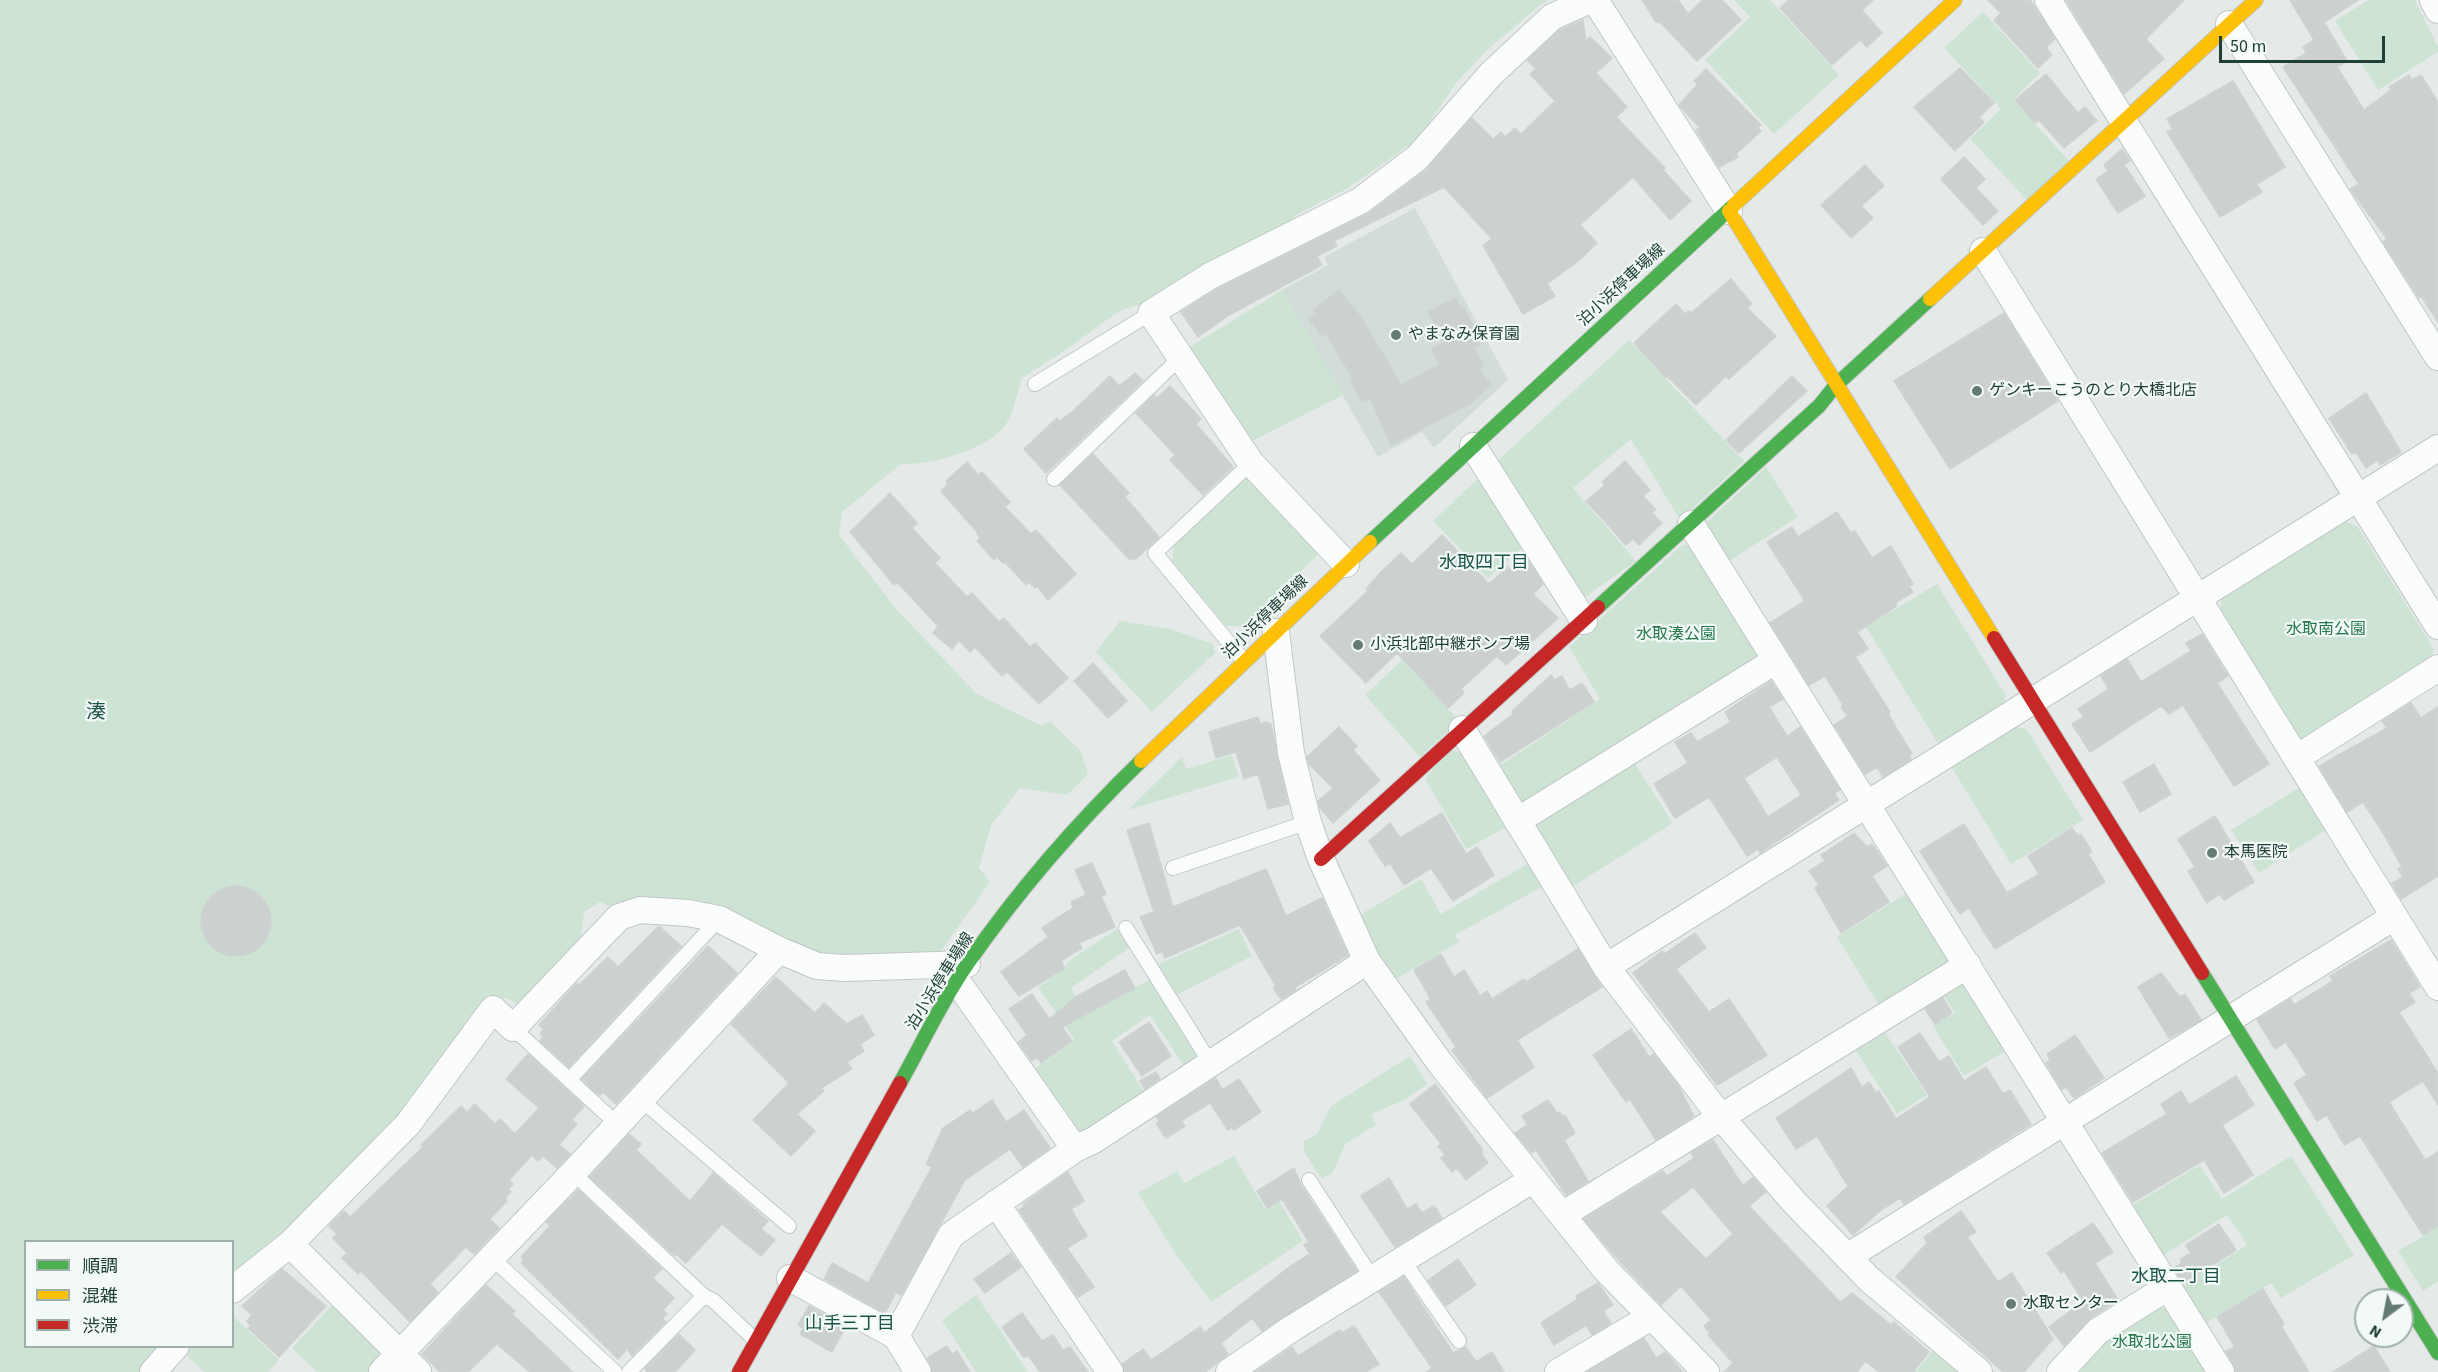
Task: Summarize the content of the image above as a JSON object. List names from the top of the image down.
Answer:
{
  "streets": {
    "street": ["泊小浜停車場線"]
  },
  "districts": [
    "水取四丁目",
    "湊",
    "水取二丁目",
    "山手三丁目"
  ],
  "parks": ["水取南公園", "水取湊公園", "水取北公園"],
  "places": [
    "やまなみ保育園",
    "ゲンキーこうのとり大橋北店",
    "小浜北部中継ポンプ場",
    "本馬医院",
    "水取センター"
  ],
  "legend": ["順調", "混雑", "渋滞"],
  "scale_bar": "50 m",
  "north": "bottom left"
}
